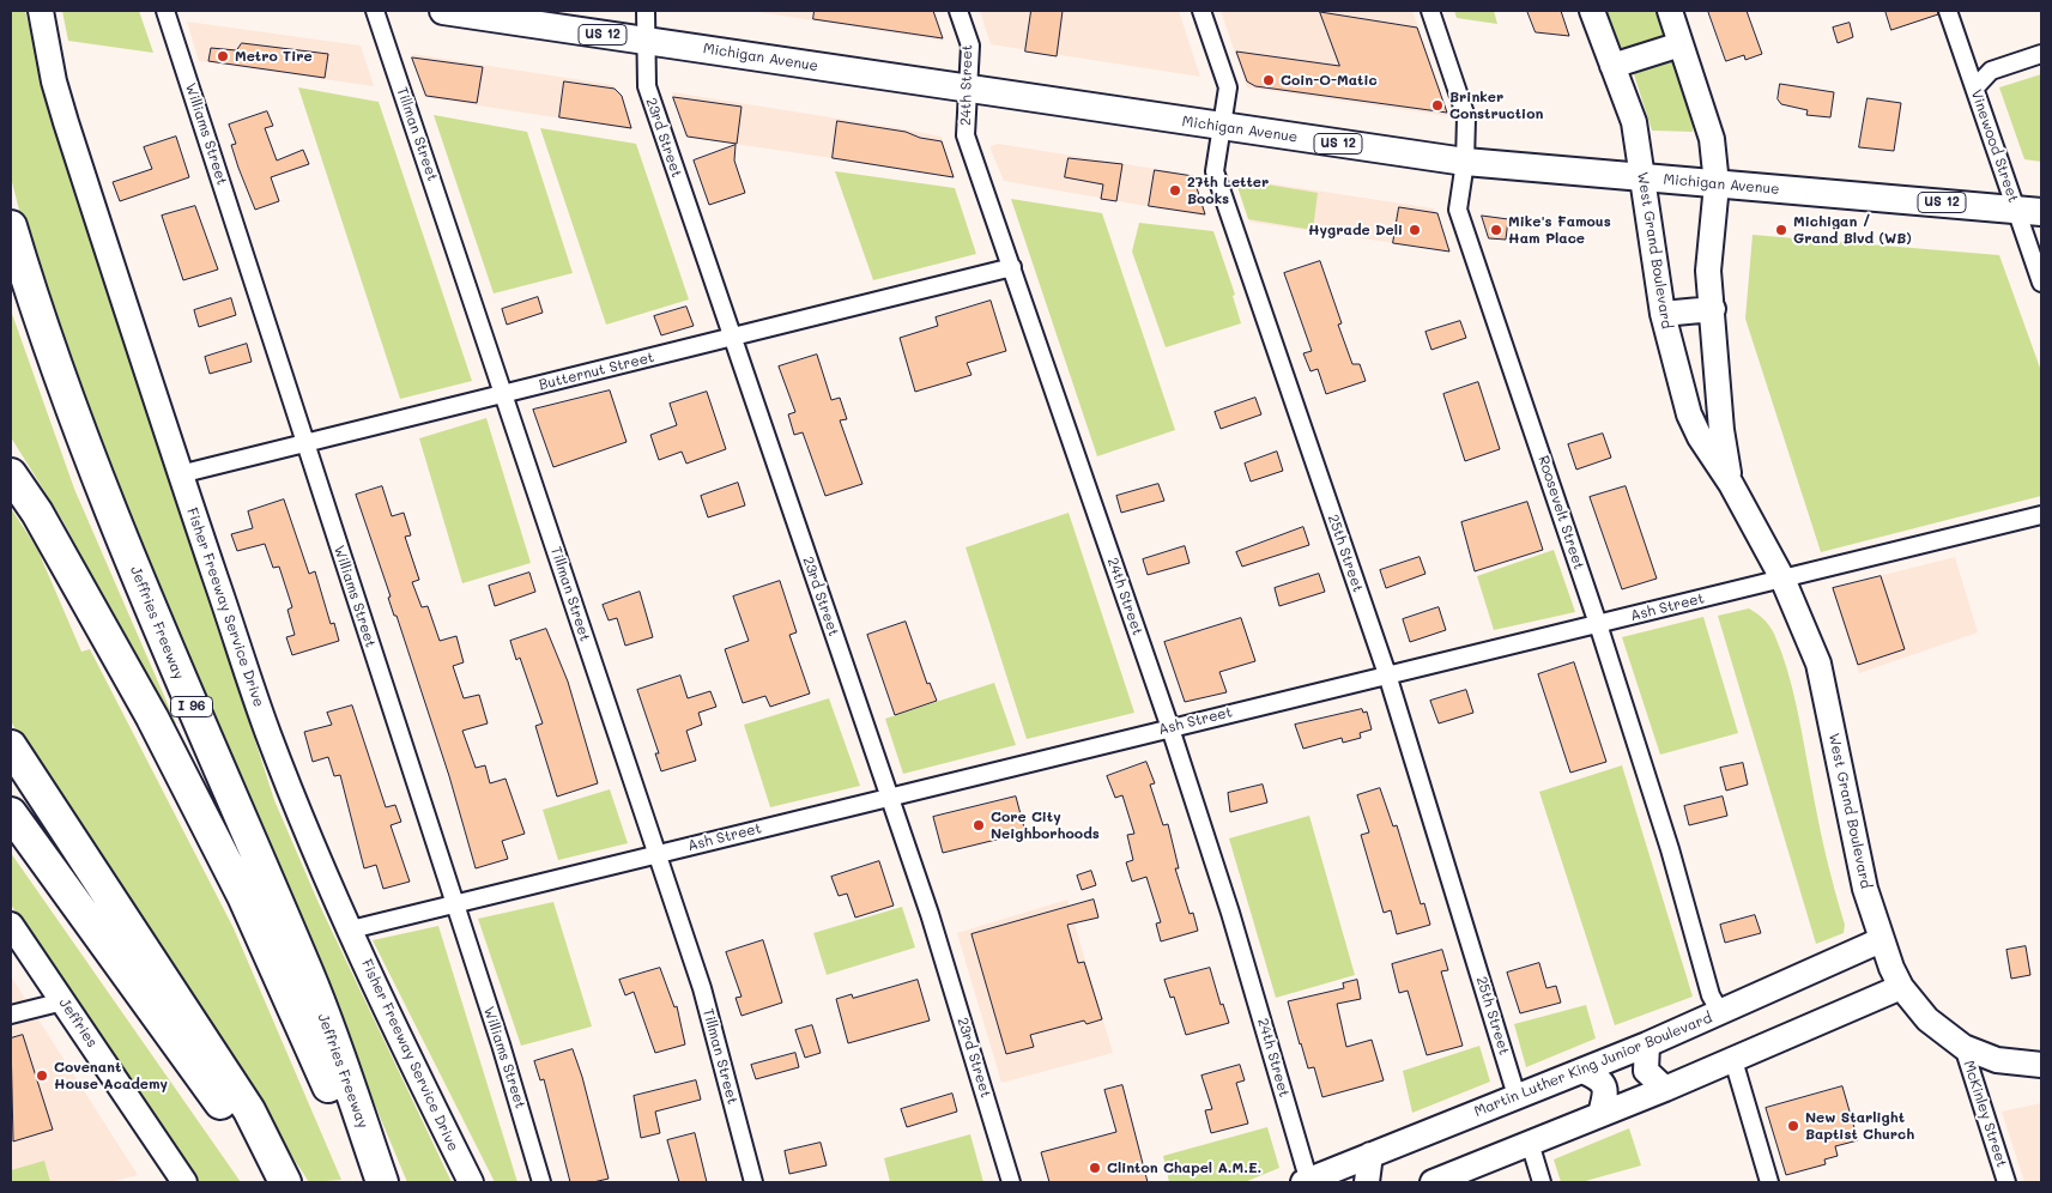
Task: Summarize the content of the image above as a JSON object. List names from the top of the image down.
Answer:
{
  "streets": {
    "highway": ["Jeffries Freeway", "I 96"],
    "main road": [
      "US 12",
      "Michigan Avenue",
      "West Grand Boulevard",
      "Fisher Freeway Service Drive",
      "Jeffries",
      "Martin Luther King Junior Boulevard"
    ],
    "street": [
      "24th Street",
      "Williams Street",
      "Tillman Street",
      "23rd Street",
      "Vinewood Street",
      "Butternut Street",
      "Roosevelt Street",
      "25th Street",
      "Ash Street",
      "McKinley Street"
    ]
  },
  "crossings": [
    ["Michigan Avenue", "24th Street"],
    ["Michigan Avenue", "23rd Street"],
    ["Michigan Avenue", "Vinewood Street"],
    ["Michigan Avenue", "West Grand Boulevard"],
    ["Michigan Avenue", "Roosevelt Street"],
    ["Michigan Avenue", "25th Street"],
    ["24th Street", "Butternut Street"],
    ["24th Street", "Ash Street"],
    ["24th Street", "Martin Luther King Junior Boulevard"],
    ["Williams Street", "Butternut Street"],
    ["Williams Street", "Ash Street"],
    ["Tillman Street", "Butternut Street"],
    ["Tillman Street", "Ash Street"],
    ["23rd Street", "Butternut Street"],
    ["23rd Street", "Ash Street"],
    ["West Grand Boulevard", "Ash Street"],
    ["West Grand Boulevard", "Martin Luther King Junior Boulevard"],
    ["West Grand Boulevard", "McKinley Street"],
    ["Butternut Street", "Fisher Freeway Service Drive"],
    ["Roosevelt Street", "Ash Street"],
    ["Roosevelt Street", "Martin Luther King Junior Boulevard"],
    ["25th Street", "Ash Street"],
    ["25th Street", "Martin Luther King Junior Boulevard"],
    ["Fisher Freeway Service Drive", "Ash Street"]
  ],
  "places": [
    "Metro Tire",
    "Coin-O-Matic",
    "Brinker Construction",
    "27th Letter Books",
    "Hygrade Deli",
    "Mike's Famous Ham Place",
    "Michigan / Grand Blvd (WB)",
    "Core City Neighborhoods",
    "Covenant House Academy",
    "New Starlight Baptist Church",
    "Clinton Chapel A.M.E."
  ]
}
